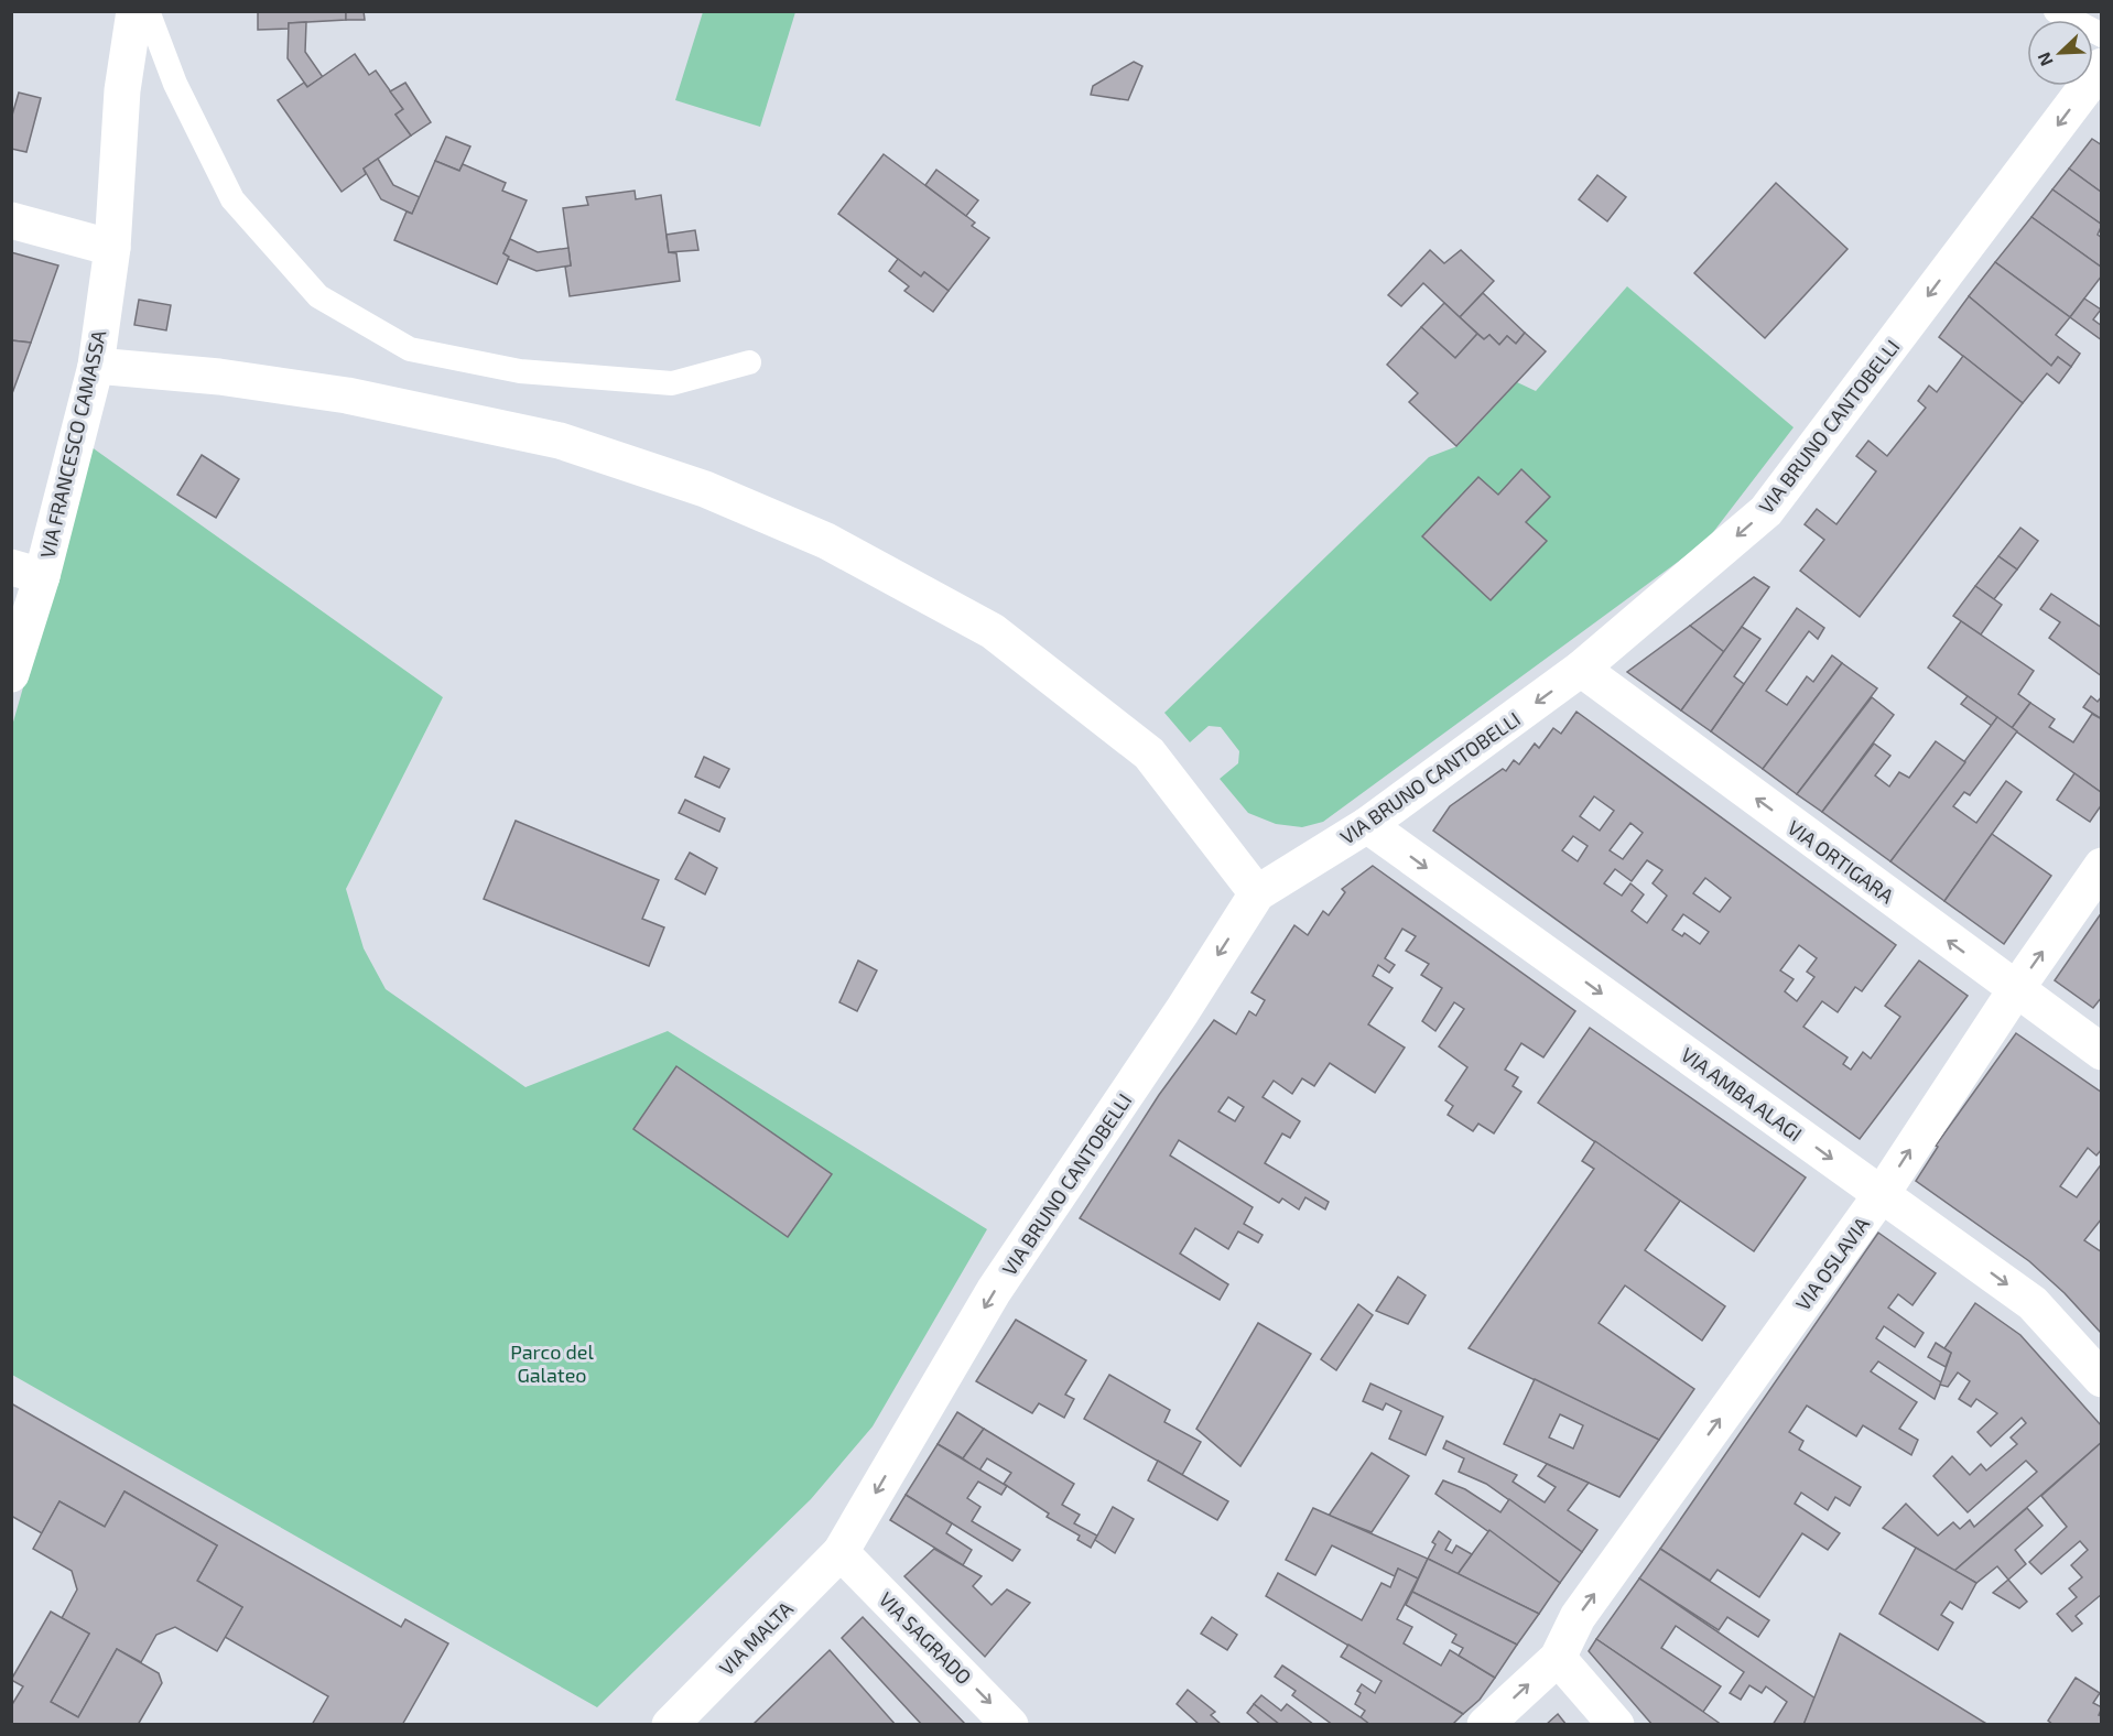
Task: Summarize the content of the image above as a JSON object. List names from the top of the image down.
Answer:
{
  "streets": {
    "street": [
      "VIA BRUNO CANTOBELLI",
      "VIA FRANCESCO CAMASSA",
      "VIA ORTIGARA",
      "VIA AMBA ALAGI",
      "VIA OSLAVIA",
      "VIA MALTA",
      "VIA SAGRADO"
    ]
  },
  "crossings": [
    ["VIA BRUNO CANTOBELLI", "VIA ORTIGARA"],
    ["VIA BRUNO CANTOBELLI", "VIA AMBA ALAGI"],
    ["VIA BRUNO CANTOBELLI", "VIA MALTA"],
    ["VIA BRUNO CANTOBELLI", "VIA SAGRADO"],
    ["VIA ORTIGARA", "VIA OSLAVIA"],
    ["VIA AMBA ALAGI", "VIA OSLAVIA"],
    ["VIA MALTA", "VIA SAGRADO"]
  ],
  "one_way": [
    "VIA BRUNO CANTOBELLI",
    "VIA ORTIGARA",
    "VIA AMBA ALAGI",
    "VIA OSLAVIA",
    "VIA SAGRADO"
  ],
  "parks": ["Parco del Galateo"],
  "north": "bottom left"
}
